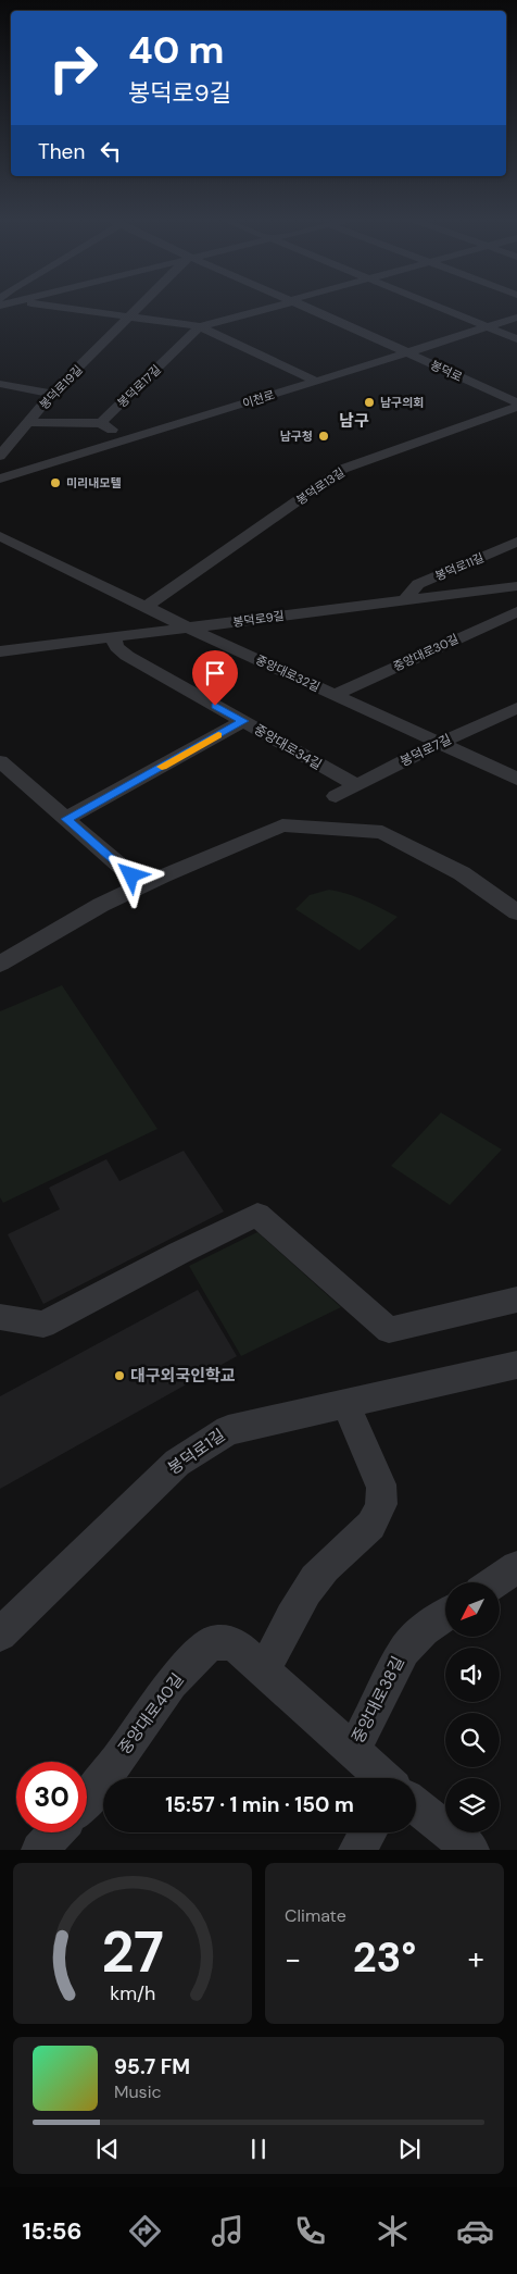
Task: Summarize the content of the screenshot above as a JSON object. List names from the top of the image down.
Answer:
{
  "streets": {
    "street": [
      "봉덕로",
      "봉덕로17길",
      "봉덕로19길",
      "이천로",
      "봉덕로13길",
      "봉덕로11길",
      "봉덕로9길",
      "중앙대로30길",
      "중앙대로32길",
      "중앙대로34길",
      "봉덕로7길",
      "봉덕로1길",
      "중앙대로38길",
      "중앙대로40길"
    ]
  },
  "crossings": [
    ["봉덕로", "이천로"],
    ["봉덕로17길", "봉덕로19길"],
    ["봉덕로19길", "이천로"],
    ["봉덕로13길", "중앙대로32길"],
    ["봉덕로11길", "봉덕로9길"],
    ["봉덕로9길", "중앙대로30길"],
    ["봉덕로9길", "중앙대로32길"],
    ["봉덕로9길", "중앙대로34길"],
    ["중앙대로30길", "중앙대로32길"],
    ["중앙대로32길", "봉덕로7길"],
    ["중앙대로34길", "봉덕로7길"],
    ["중앙대로38길", "중앙대로40길"]
  ],
  "districts": ["남구"],
  "places": [
    "남구의회",
    "남구청",
    "미리내모텔",
    "대구외국인학교"
  ],
  "north": "bottom left",
  "page": {
    "turn": ["40 m", "봉덕로9길"],
    "then": "Then",
    "limit": "30",
    "trip": "15:57 · 1 min · 150 m",
    "tile": "Climate",
    "heat": ["−", "23°", "+"],
    "song": ["95.7 FM", "Music"],
    "tabs": "15:56",
    "gauge": ["27", "km/h"]
  }
}
